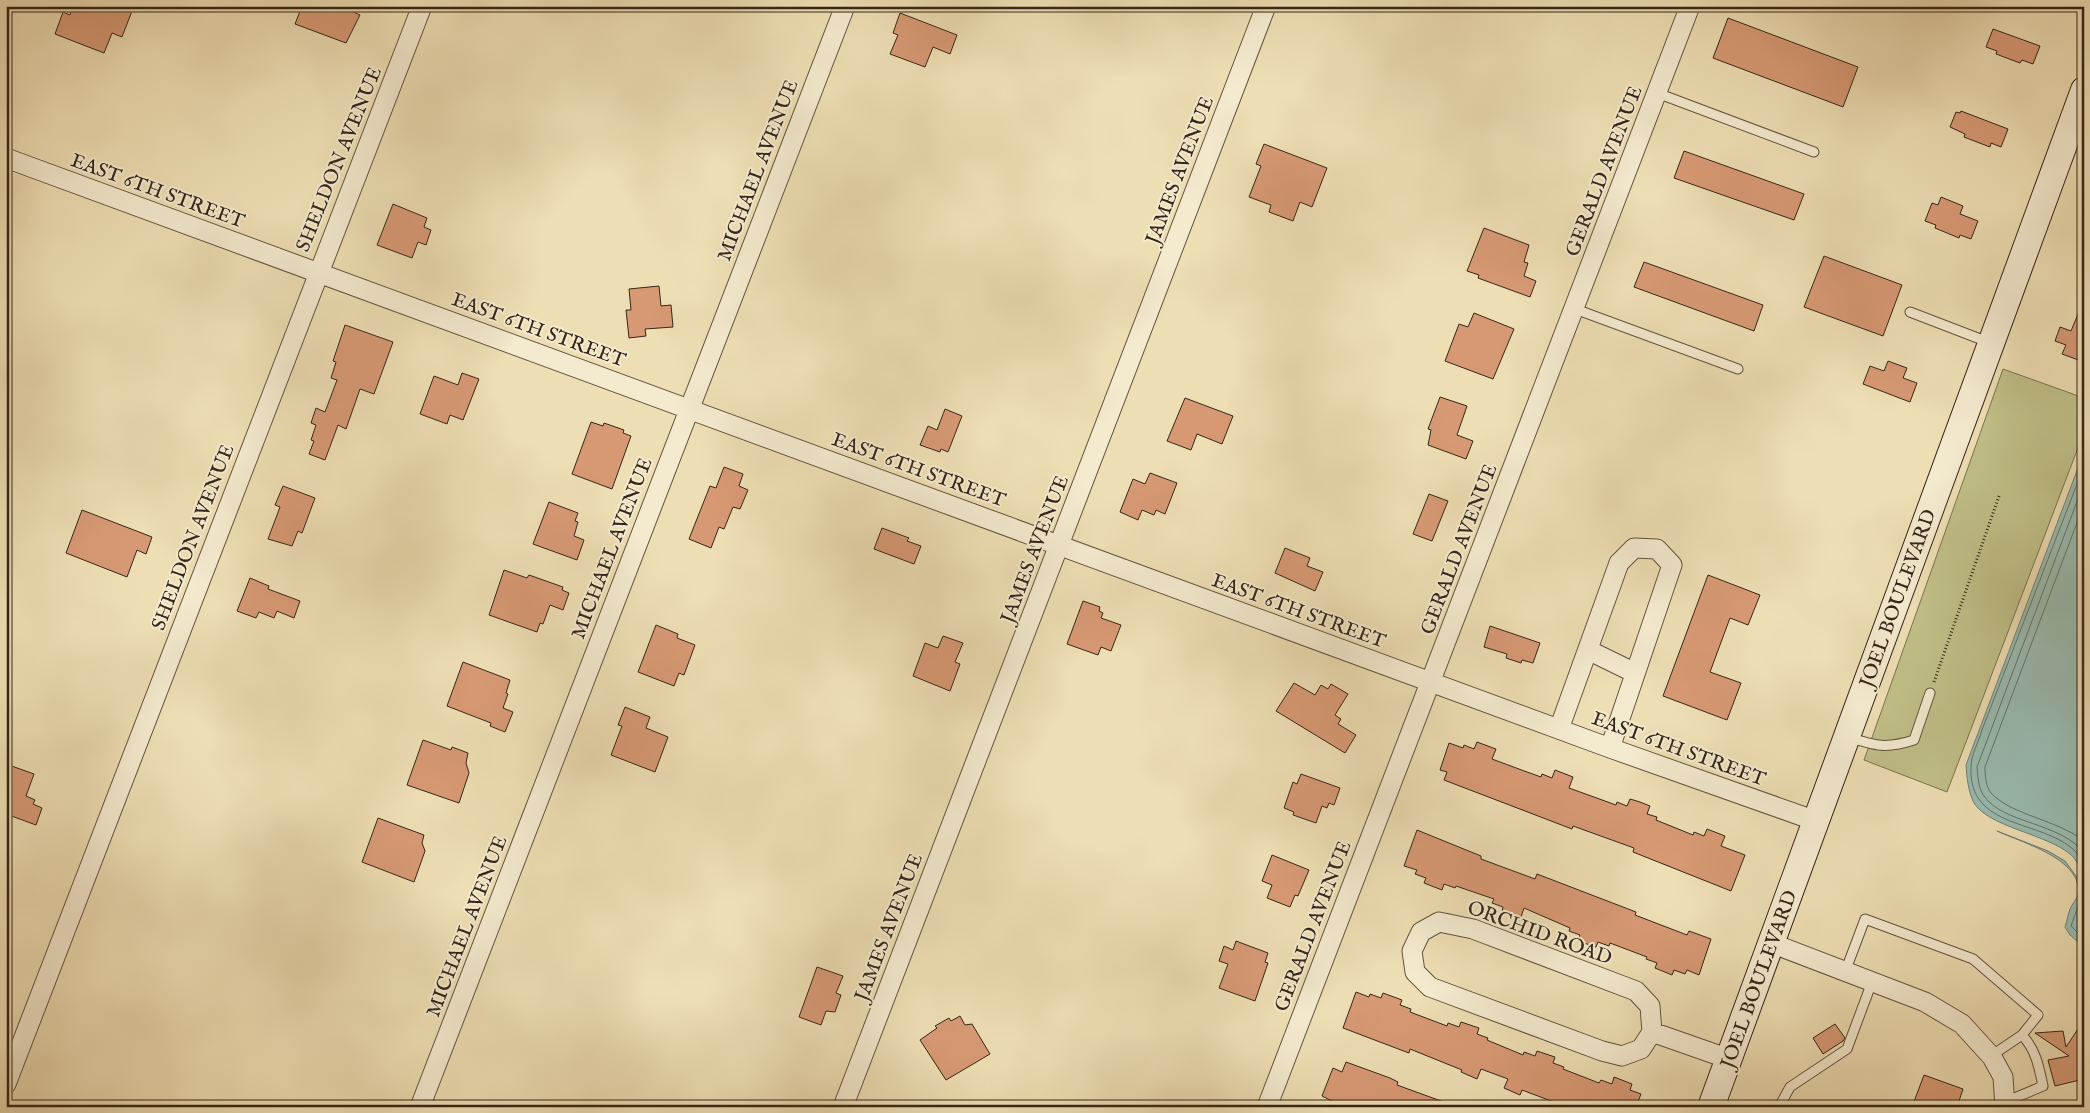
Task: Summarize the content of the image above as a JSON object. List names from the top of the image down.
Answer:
{
  "streets": {
    "main road": ["JOEL BOULEVARD"],
    "street": [
      "SHELDON AVENUE",
      "MICHAEL AVENUE",
      "JAMES AVENUE",
      "GERALD AVENUE",
      "EAST 6TH STREET",
      "ORCHID ROAD"
    ]
  },
  "crossings": [
    ["SHELDON AVENUE", "EAST 6TH STREET"],
    ["MICHAEL AVENUE", "EAST 6TH STREET"],
    ["JAMES AVENUE", "EAST 6TH STREET"],
    ["GERALD AVENUE", "EAST 6TH STREET"],
    ["EAST 6TH STREET", "JOEL BOULEVARD"]
  ]
}
